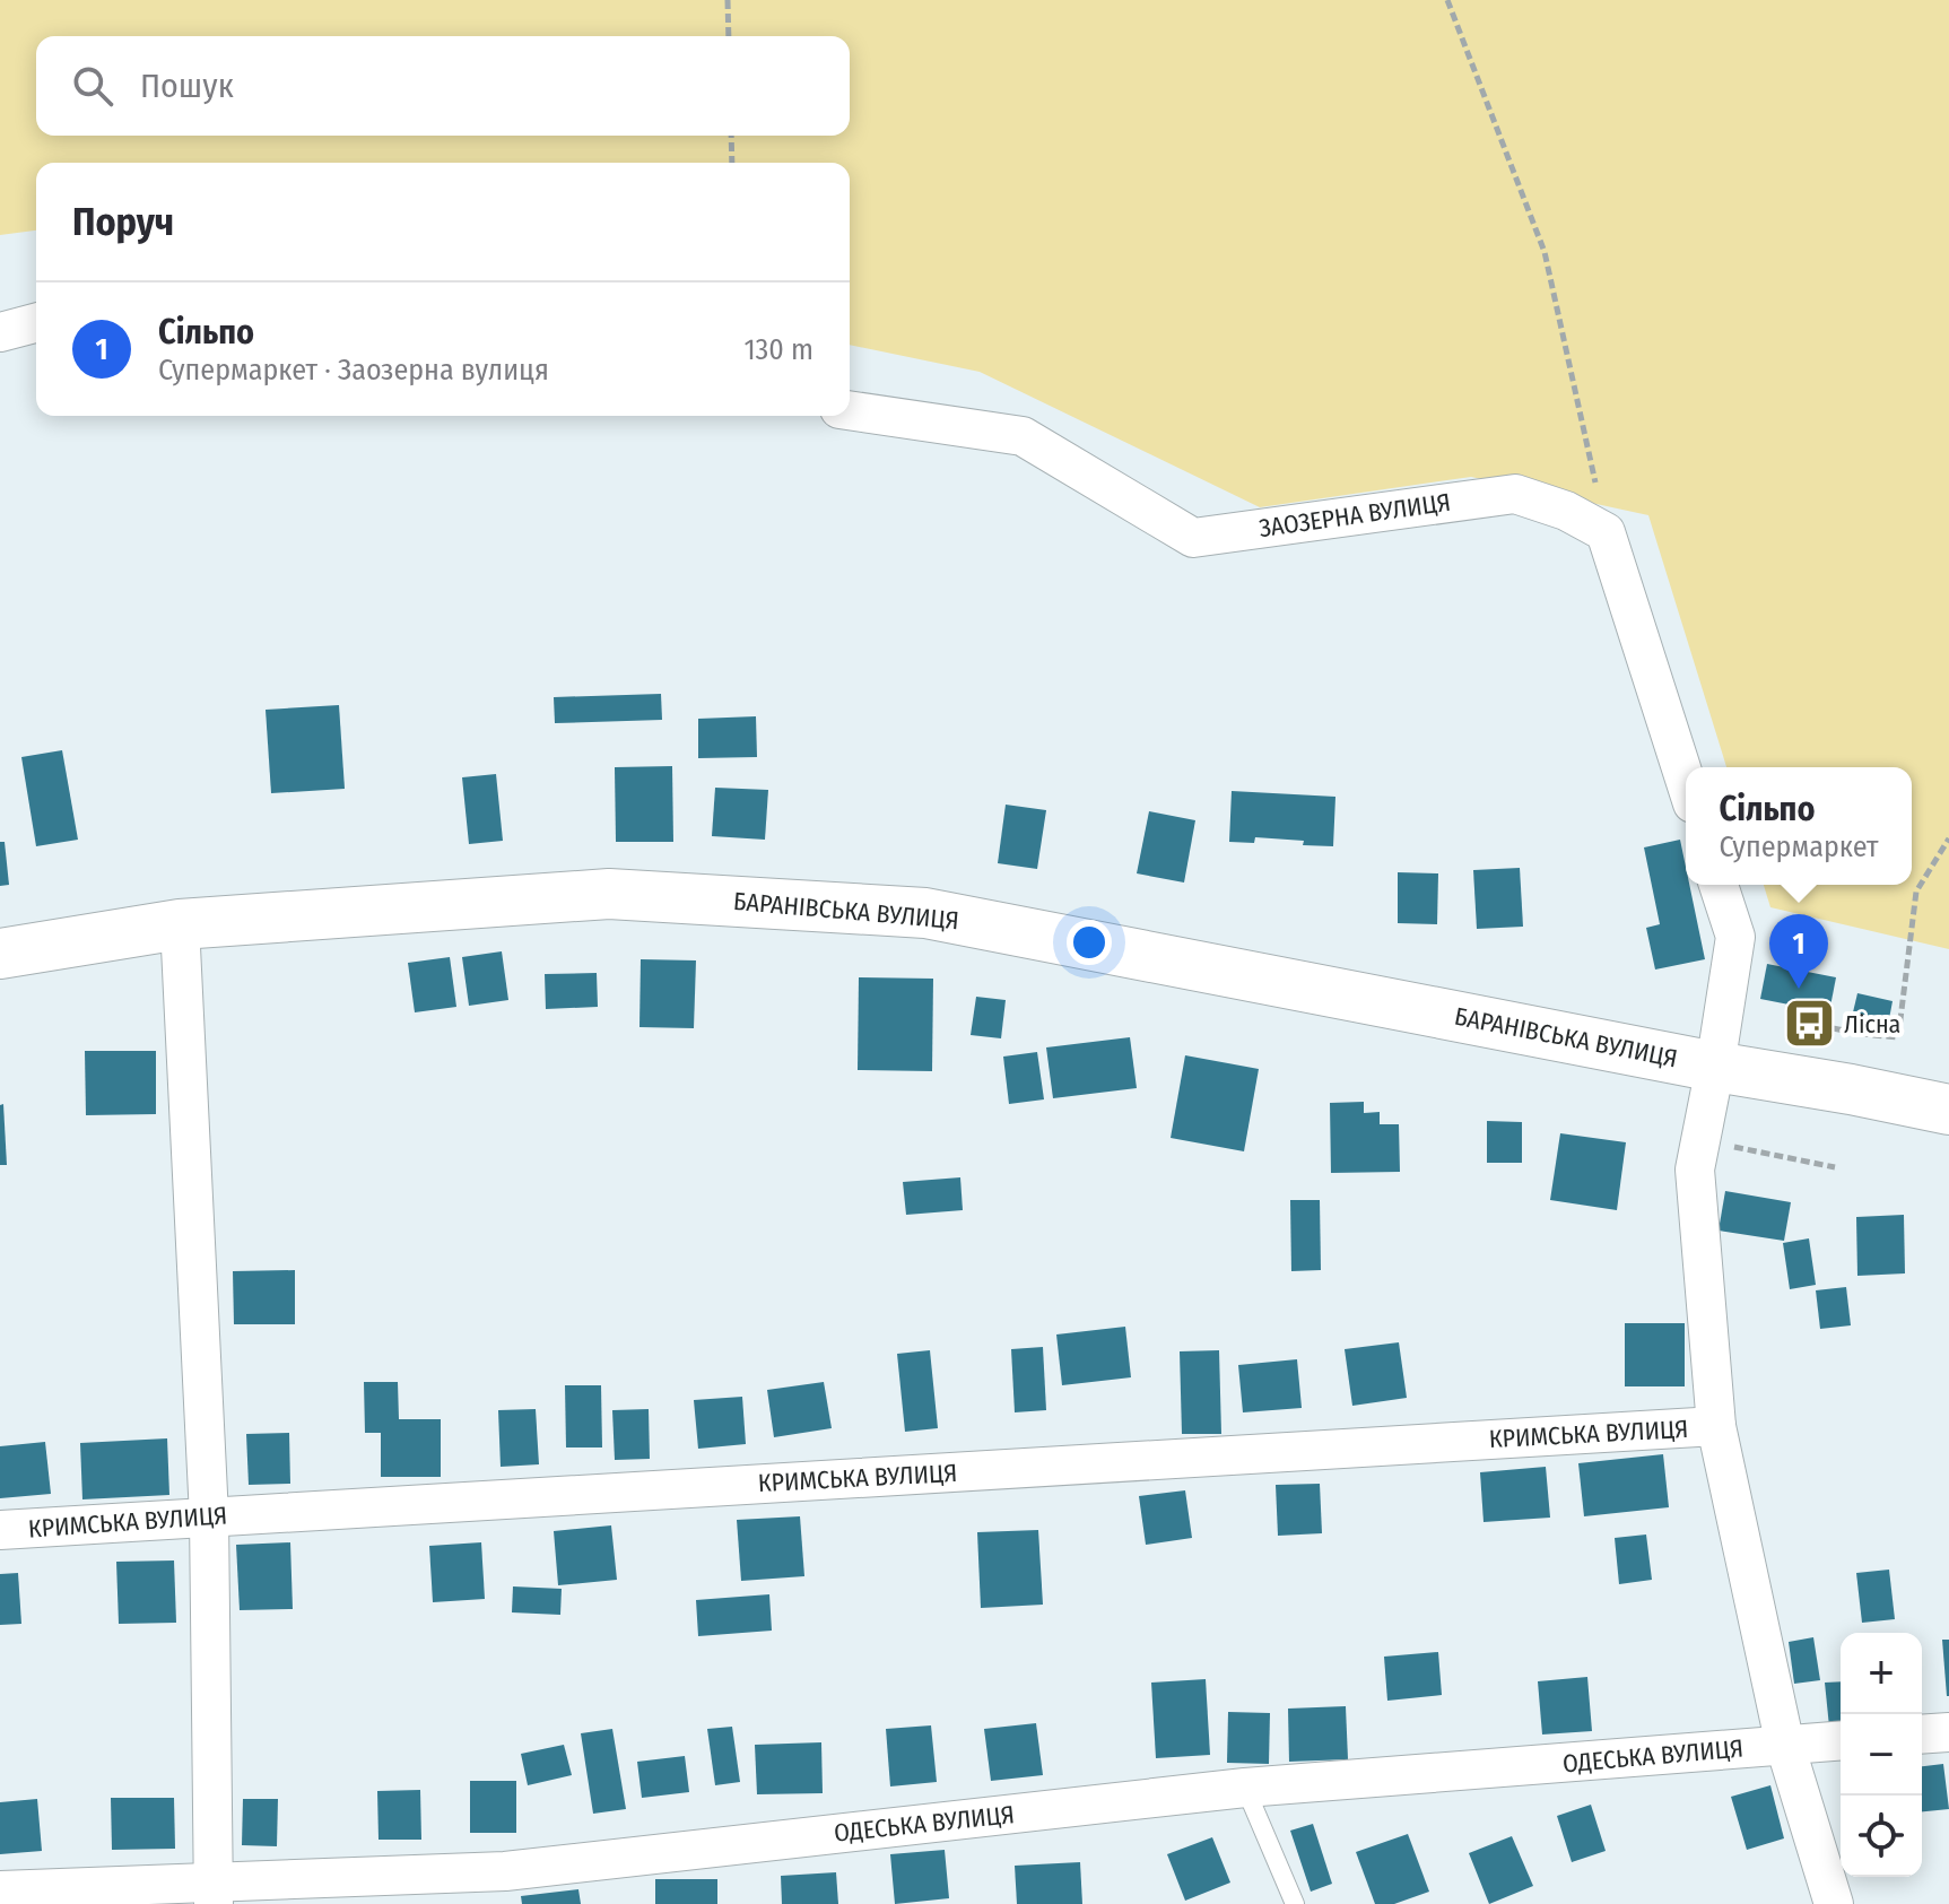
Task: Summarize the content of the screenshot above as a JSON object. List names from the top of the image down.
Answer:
{
  "streets": {
    "main road": ["БАРАНІВСЬКА ВУЛИЦЯ"],
    "street": ["ЗАОЗЕРНА ВУЛИЦЯ", "КРИМСЬКА ВУЛИЦЯ", "ОДЕСЬКА ВУЛИЦЯ"]
  },
  "places": {
    "bus stop": ["Лісна"]
  },
  "page": {
    "search": "Пошук",
    "heading": "Поруч",
    "list": [
      {
        "mark": "1",
        "name": "Сільпо",
        "note": "Супермаркет · Заозерна вулиця",
        "value": "130 m"
      }
    ],
    "popup": ["Сільпо", "Супермаркет"],
    "pins": "1",
    "map_buttons": ["+", "−"]
  }
}
